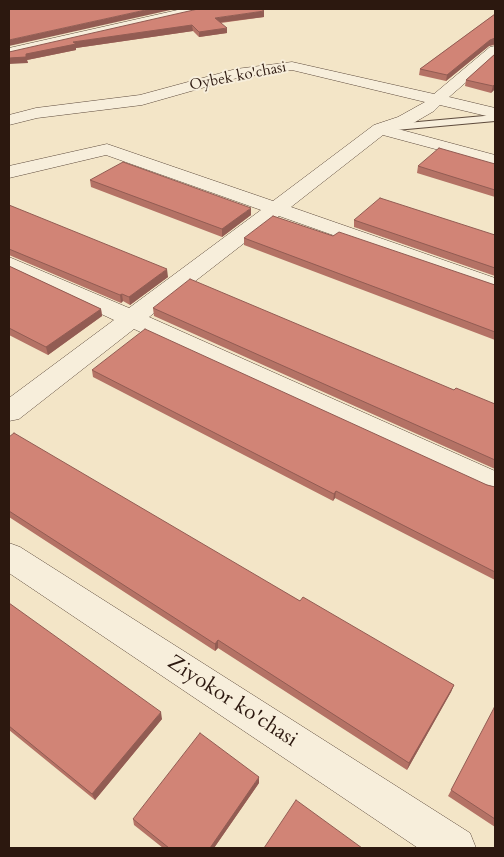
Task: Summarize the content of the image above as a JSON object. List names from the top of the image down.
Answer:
{
  "streets": {
    "street": ["Oybek ko'chasi", "Ziyokor ko'chasi"]
  }
}
